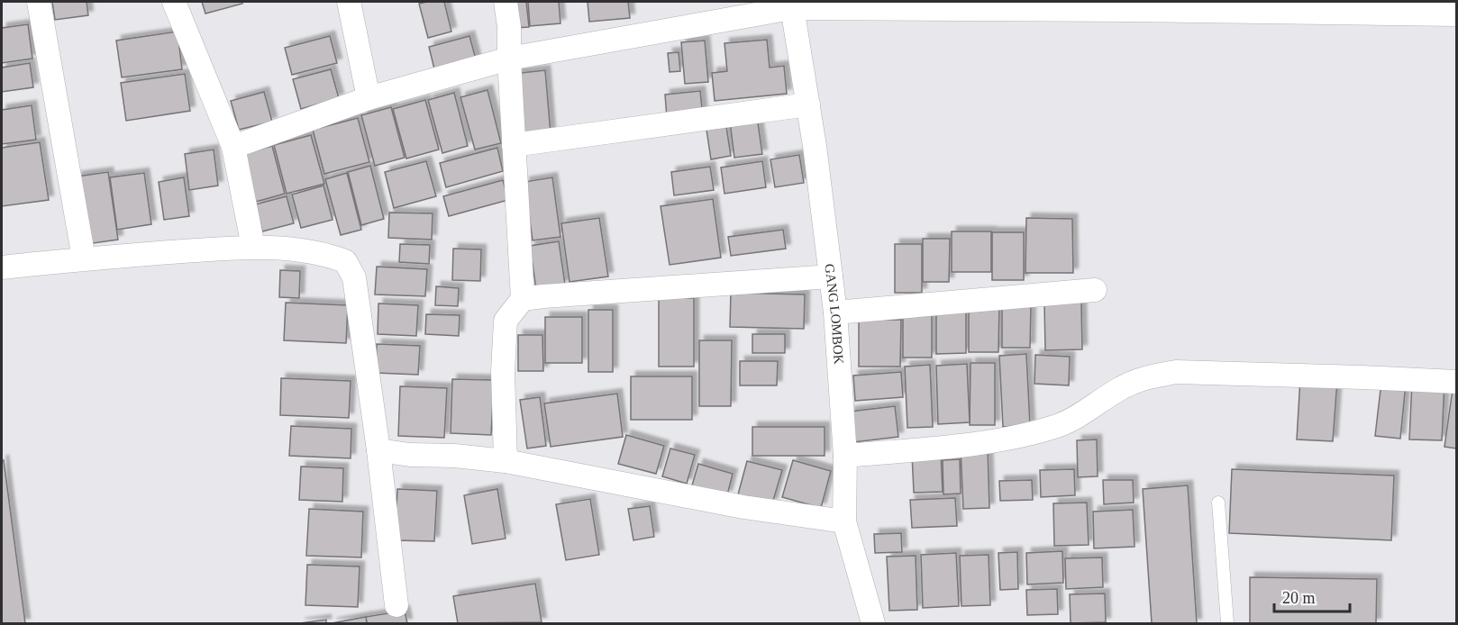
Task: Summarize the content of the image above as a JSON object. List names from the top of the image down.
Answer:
{
  "streets": {
    "street": ["GANG LOMBOK"]
  },
  "scale_bar": "20 m"
}
